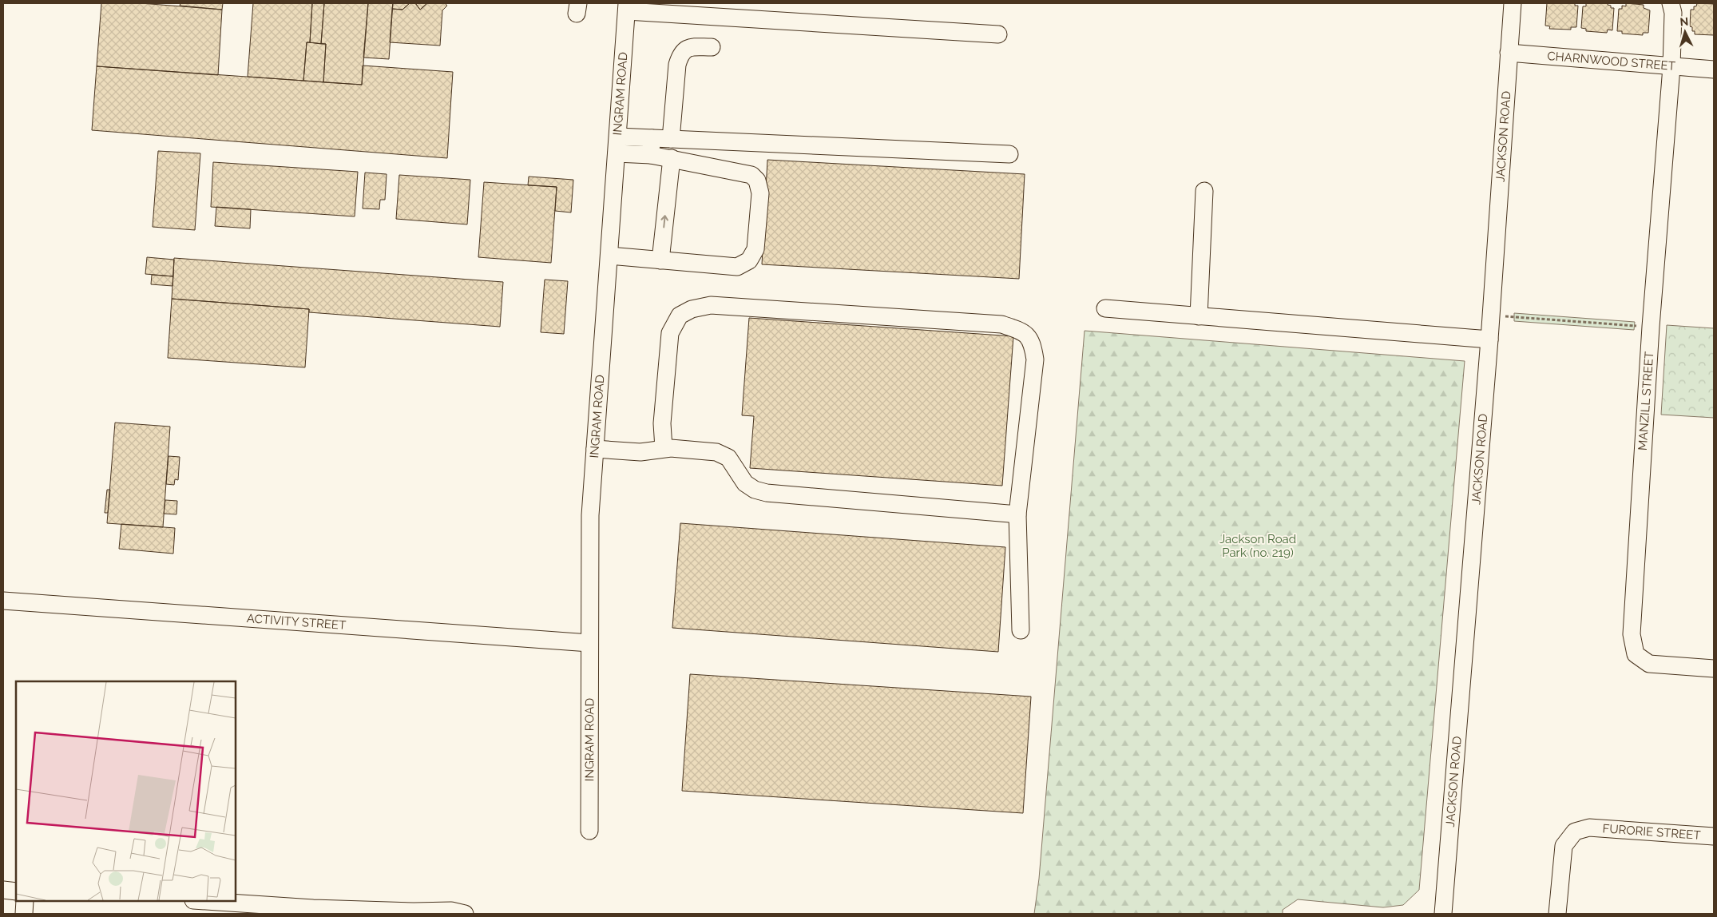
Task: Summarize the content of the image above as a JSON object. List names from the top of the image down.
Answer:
{
  "streets": {
    "street": [
      "CHARNWOOD STREET",
      "INGRAM ROAD",
      "JACKSON ROAD",
      "MANZILL STREET",
      "ACTIVITY STREET",
      "FURORIE STREET"
    ]
  },
  "crossings": [
    ["CHARNWOOD STREET", "JACKSON ROAD"],
    ["CHARNWOOD STREET", "MANZILL STREET"],
    ["INGRAM ROAD", "ACTIVITY STREET"]
  ],
  "parks": ["Jackson Road Park (no. 219)"],
  "north": "top"
}
